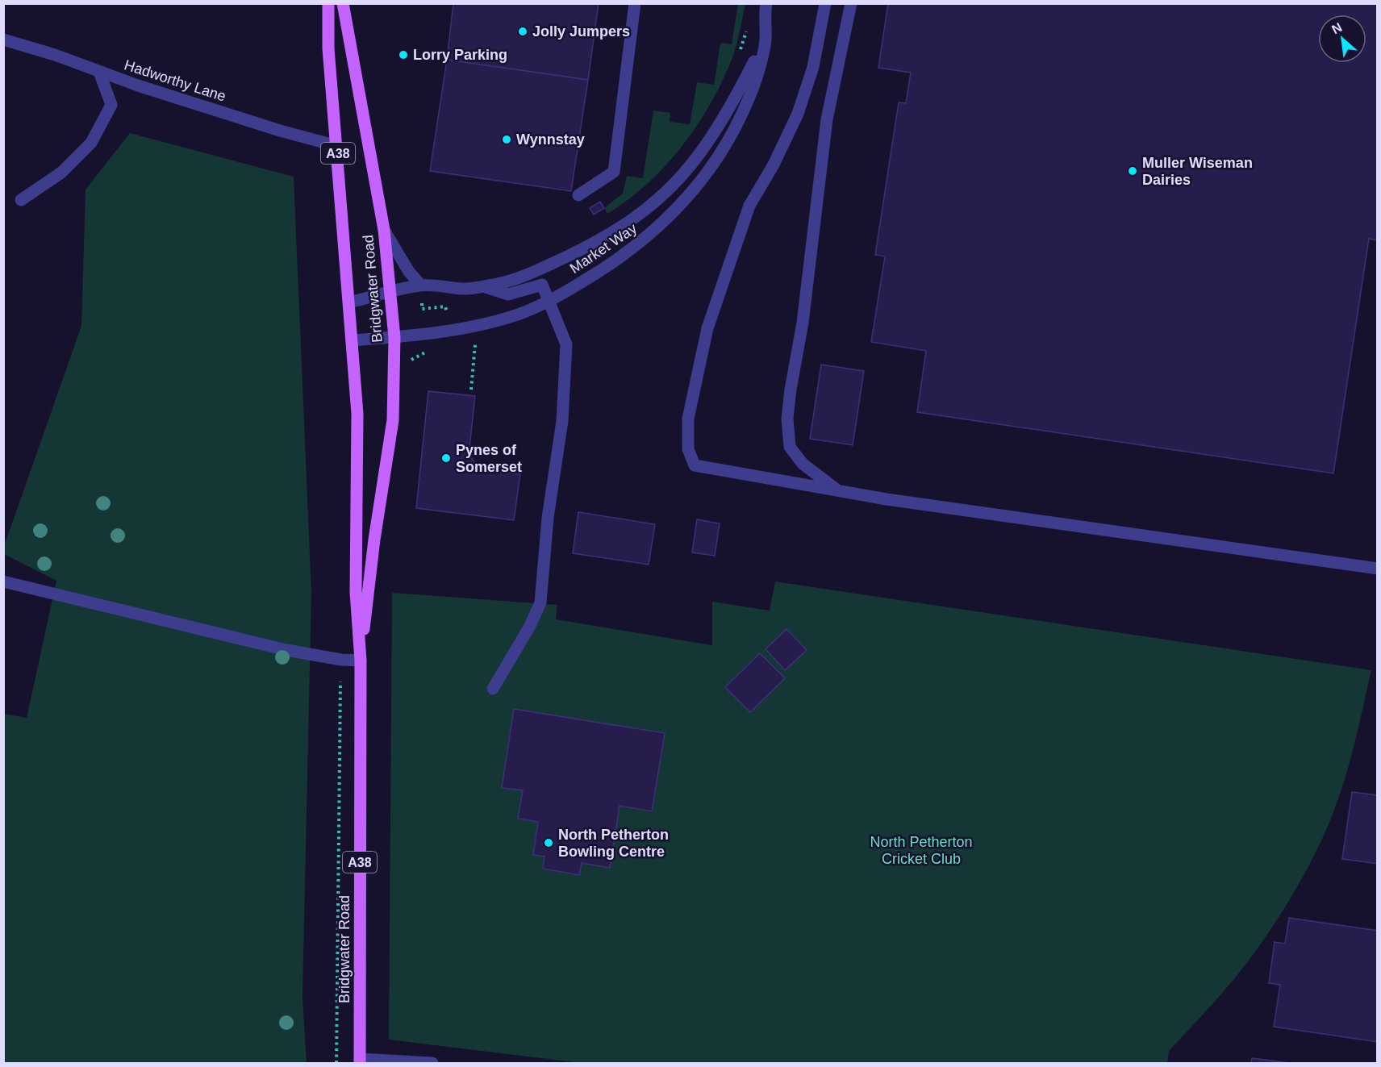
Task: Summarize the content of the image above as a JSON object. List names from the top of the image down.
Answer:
{
  "streets": {
    "main road": ["A38", "Bridgwater Road"],
    "street": ["Hadworthy Lane", "Market Way"]
  },
  "crossings": [
    ["Hadworthy Lane", "Bridgwater Road"],
    ["Market Way", "Bridgwater Road"]
  ],
  "parks": ["North Petherton Cricket Club"],
  "places": [
    "Jolly Jumpers",
    "Lorry Parking",
    "Wynnstay",
    "Muller Wiseman Dairies",
    "Pynes of Somerset",
    "North Petherton Bowling Centre"
  ],
  "north": "top left"
}
